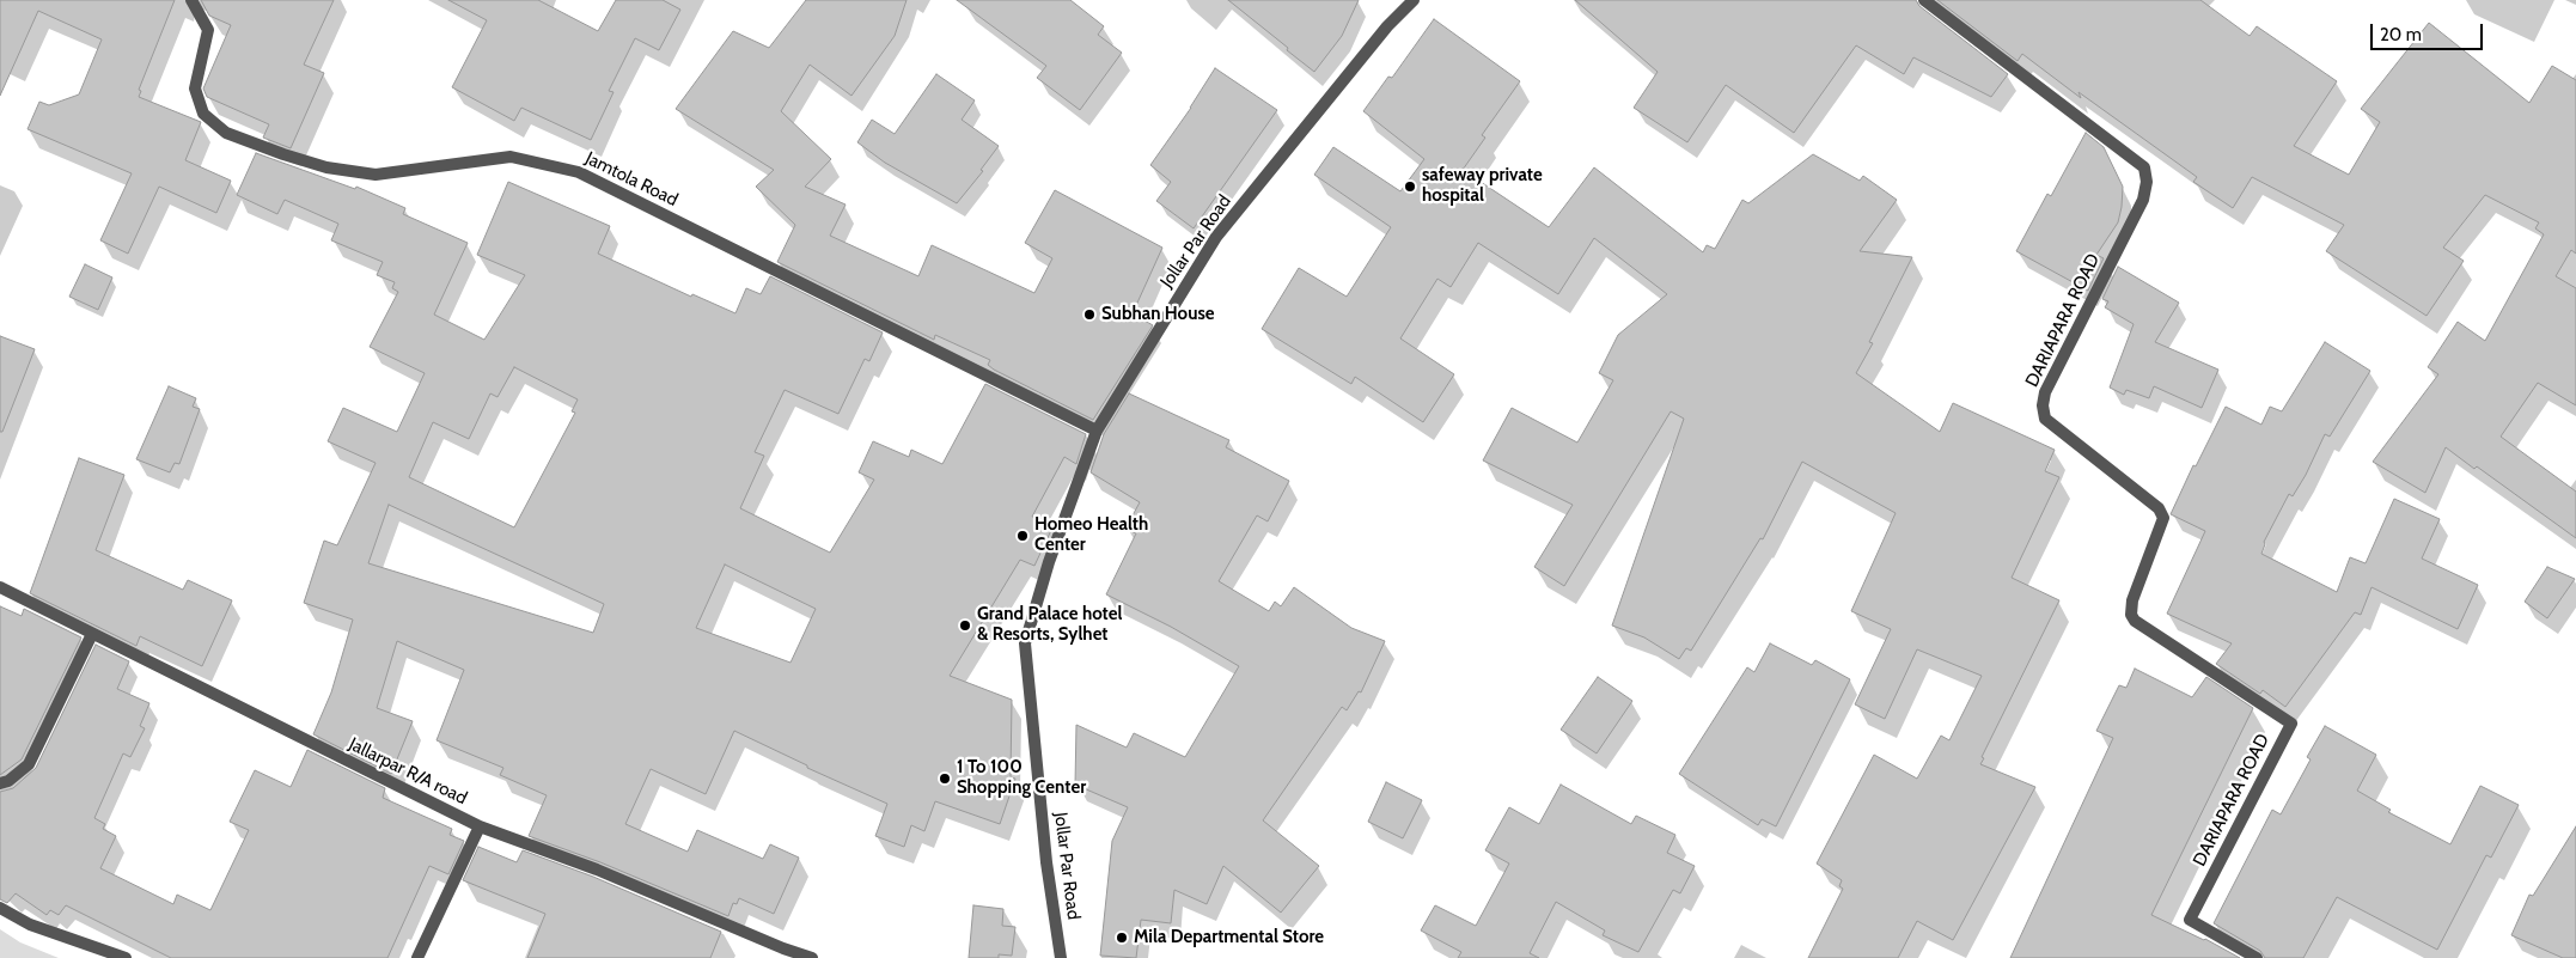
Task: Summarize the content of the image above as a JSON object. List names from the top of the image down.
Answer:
{
  "streets": {
    "street": [
      "Jamtola Road",
      "Jollar Par Road",
      "DARIAPARA ROAD",
      "Jallarpar R/A road"
    ]
  },
  "crossings": [
    ["Jamtola Road", "Jollar Par Road"]
  ],
  "places": [
    "safeway private hospital",
    "Subhan House",
    "Homeo Health Center",
    "Grand Palace hotel & Resorts, Sylhet",
    "1 To 100 Shopping Center",
    "Mila Departmental Store"
  ],
  "scale_bar": "20 m"
}
